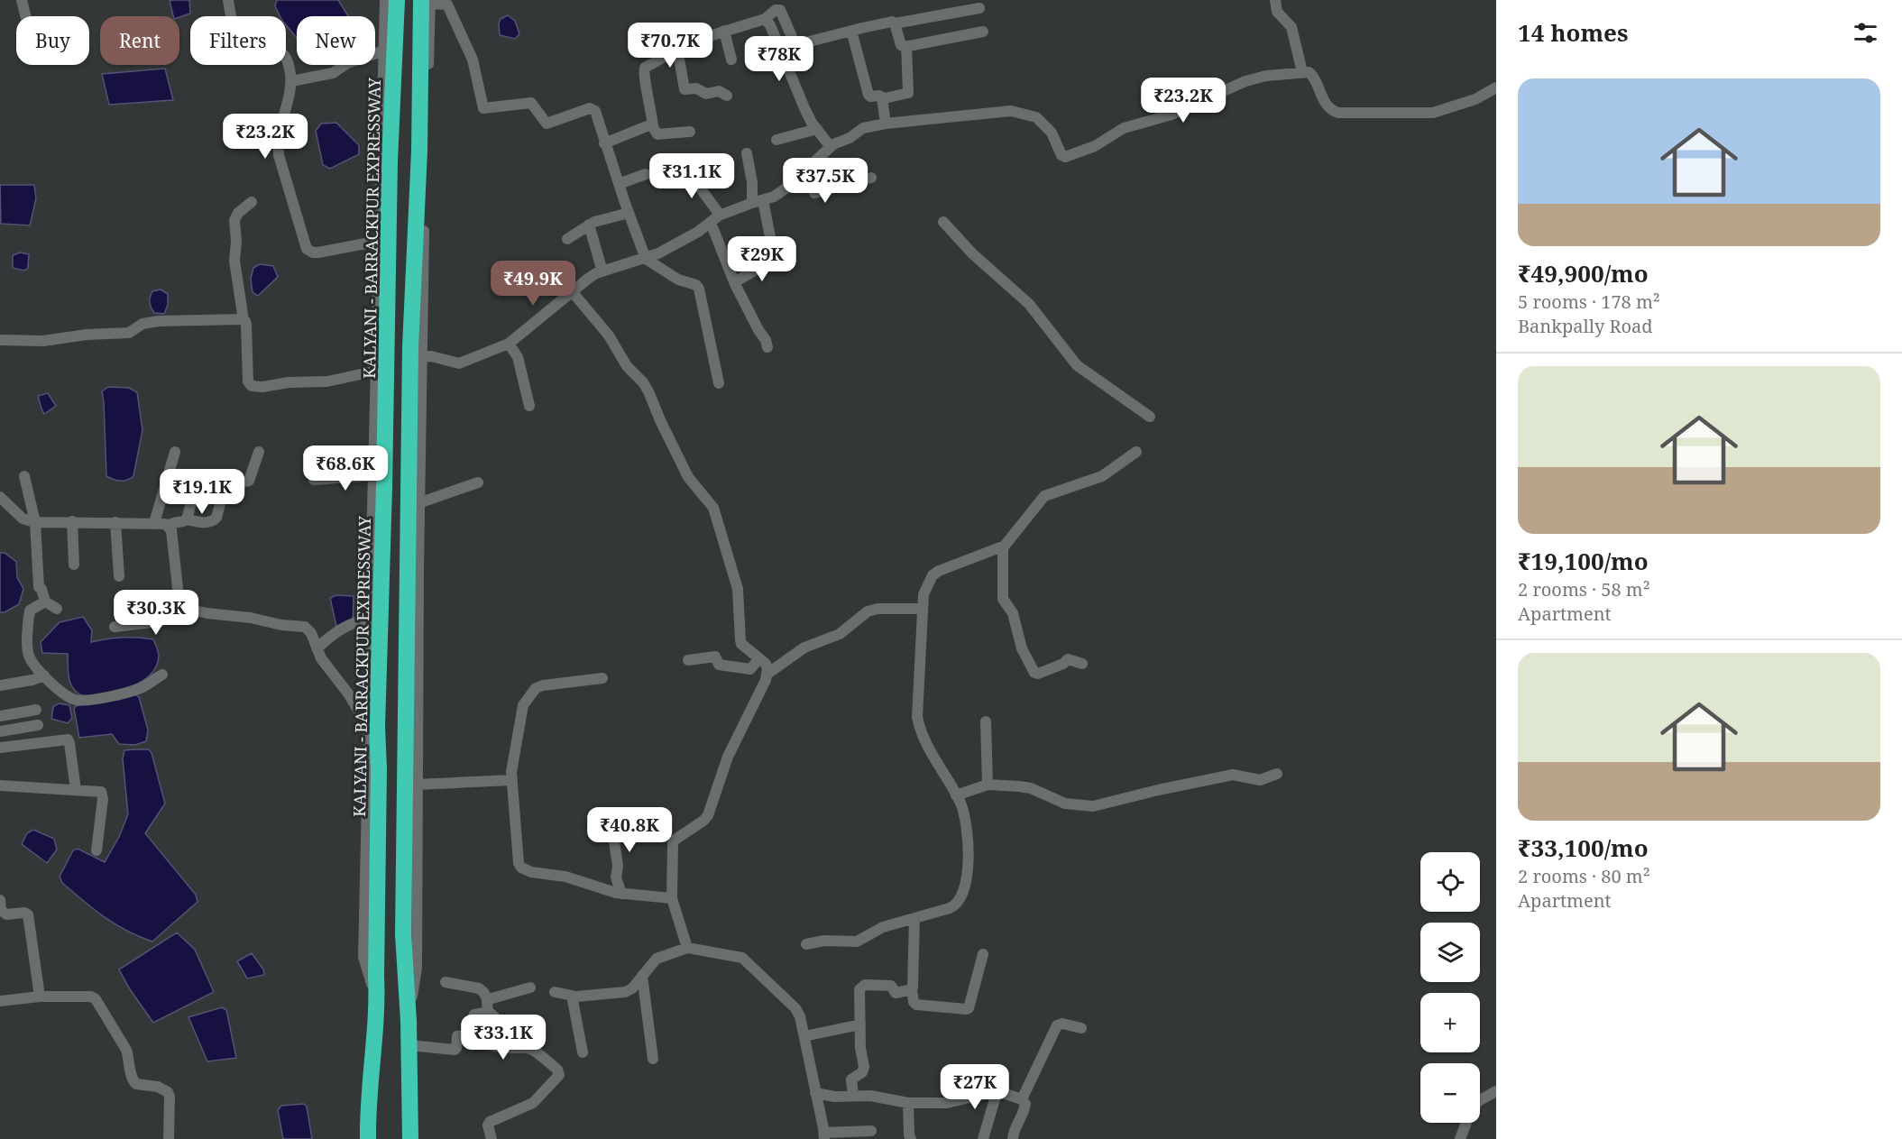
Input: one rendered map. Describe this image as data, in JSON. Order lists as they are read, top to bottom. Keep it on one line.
{"streets":{"highway":["KALYANI - BARRACKPUR EXPRESSWAY"]},"page":{"heading":"14 homes","chip":["Buy","Rent","Filters","New"],"price":["₹70.7K","₹78K","₹23.2K","₹23.2K","₹31.1K","₹37.5K","₹29K","₹49.9K","₹68.6K","₹19.1K","₹30.3K","₹40.8K","₹33.1K","₹27K"],"list":[{"name":"₹49,900/mo","note":"5 rooms · 178 m² · Bankpally Road"},{"name":"₹19,100/mo","note":"2 rooms · 58 m² · Apartment"},{"name":"₹33,100/mo","note":"2 rooms · 80 m² · Apartment"}],"map_buttons":["+","−"]}}
